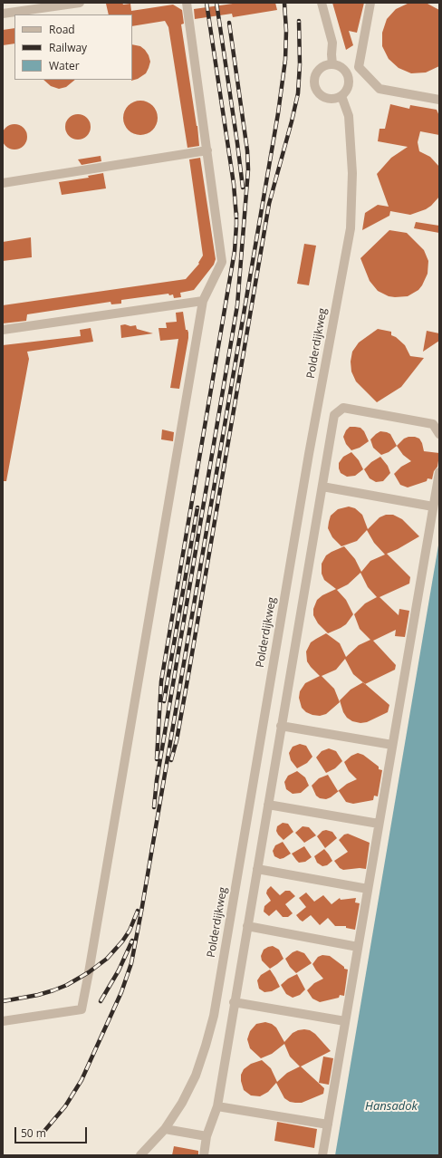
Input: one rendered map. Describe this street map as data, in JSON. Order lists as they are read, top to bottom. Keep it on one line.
{"streets":{"street":["Polderdijkweg"]},"water":["Hansadok"],"legend":["Road","Railway","Water"],"scale_bar":"50 m"}
